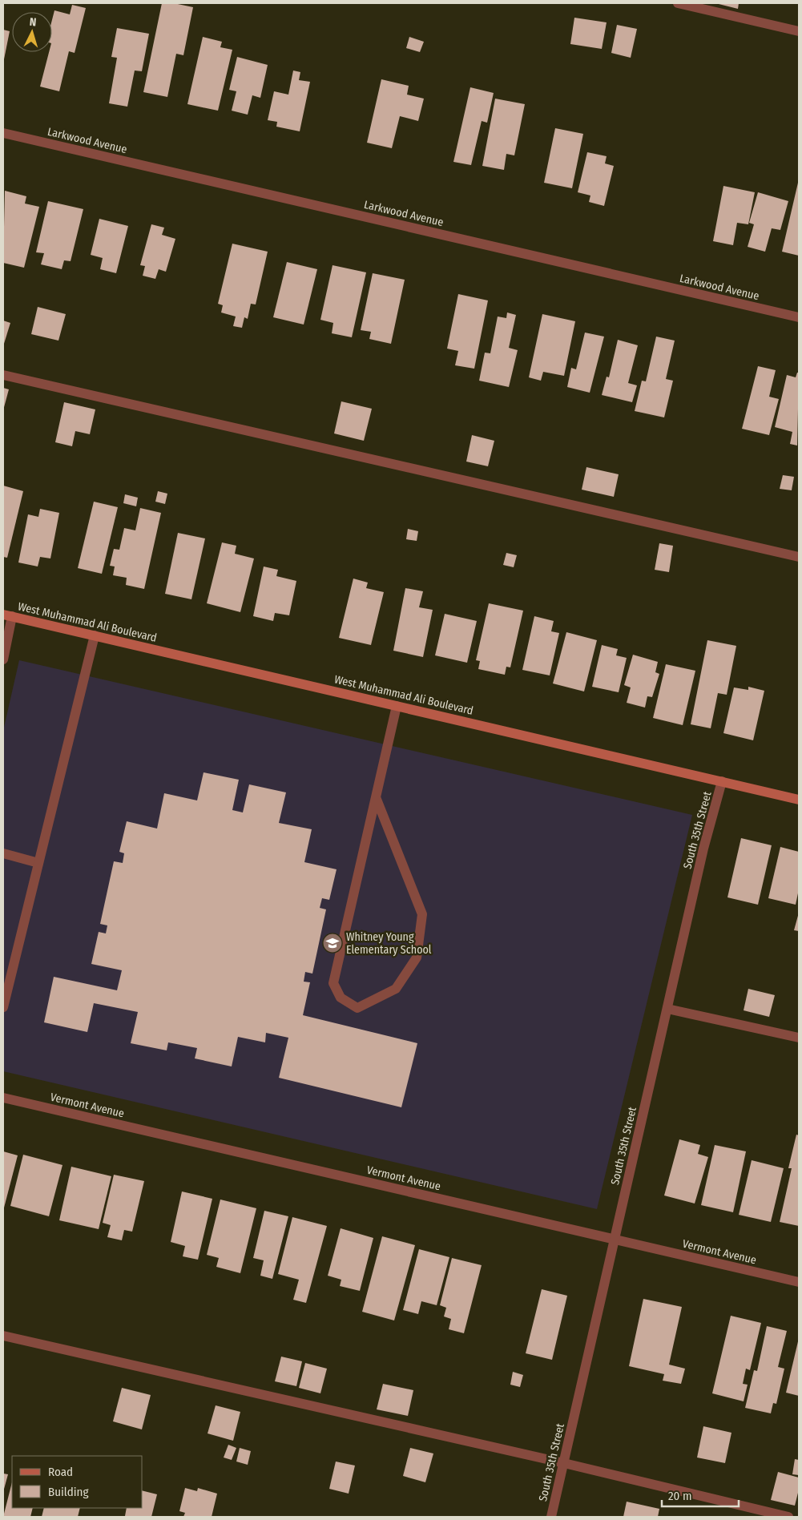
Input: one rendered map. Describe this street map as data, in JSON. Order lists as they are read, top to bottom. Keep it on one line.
{"streets":{"street":["Larkwood Avenue","West Muhammad Ali Boulevard","South 35th Street","Vermont Avenue"]},"crossings":[["West Muhammad Ali Boulevard","South 35th Street"],["South 35th Street","Vermont Avenue"]],"places":{"school or university":["Whitney Young Elementary School"]},"legend":["Road","Building"],"scale_bar":"20 m","north":"top"}
